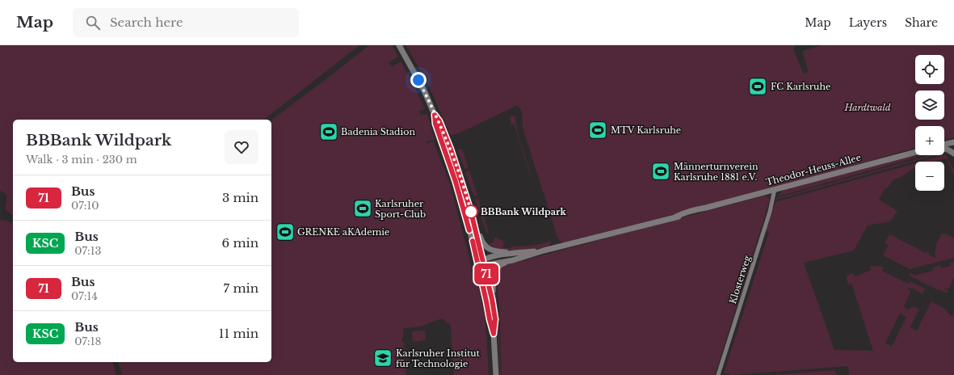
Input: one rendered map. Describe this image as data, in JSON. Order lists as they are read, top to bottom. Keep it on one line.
{"streets":{"main road":["Theodor-Heuss-Allee"],"street":["Klosterweg"]},"crossings":[["Theodor-Heuss-Allee","Klosterweg"]],"parks":["Hardtwald"],"places":{"sports":["FC Karlsruhe","MTV Karlsruhe","Badenia Stadion","Männerturnverein Karlsruhe 1881 e.V.","Karlsruher Sport-Club","GRENKE aKAdemie"],"other":["BBBank Wildpark"],"school or university":["Karlsruher Institut für Technologie"]},"lines":["bus line 71"],"page":{"header":"Map","search":"Search here","nav":["Map","Layers","Share"],"on_map":"71","map_buttons":["+","−"],"heading":["BBBank Wildpark","Walk · 3 min · 230 m"],"list":[{"mark":"71","name":"Bus","note":"07:10","value":"3 min"},{"mark":"KSC","name":"Bus","note":"07:13","value":"6 min"},{"mark":"71","name":"Bus","note":"07:14","value":"7 min"},{"mark":"KSC","name":"Bus","note":"07:18","value":"11 min"}]}}
